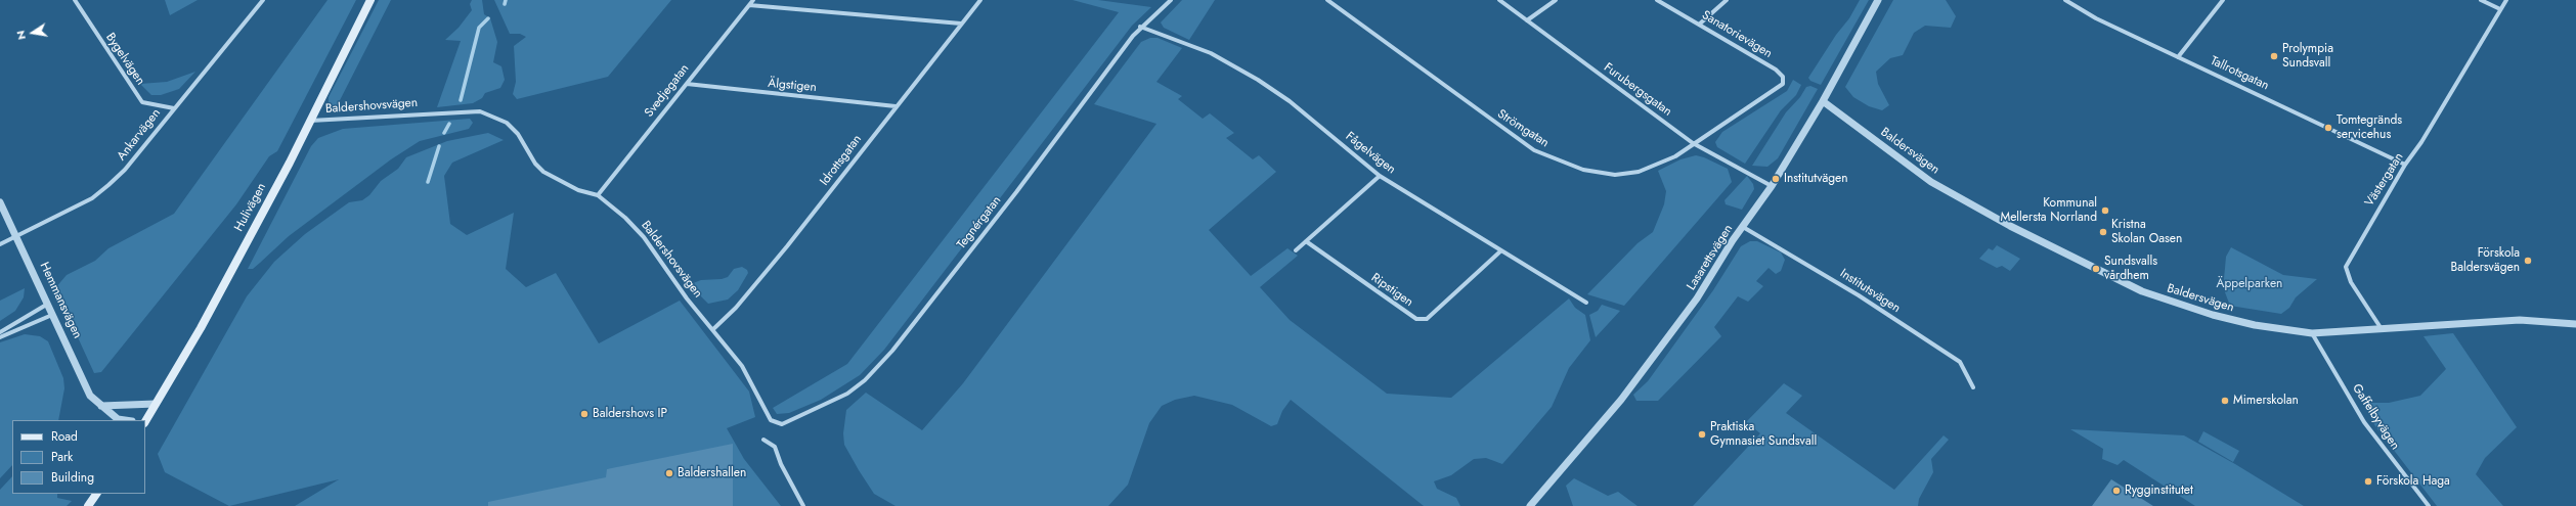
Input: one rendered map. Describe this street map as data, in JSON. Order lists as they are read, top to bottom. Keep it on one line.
{"streets":{"main road":["Hulivägen"],"street":["Sanatorievägen","Bygelvägen","Tallrotsgatan","Älgstigen","Furubergsgatan","Svedjegatan","Baldershovsvägen","Strömgatan","Ankarvägen","Baldersvägen","Fågelvägen","Idrottsgatan","Västergatan","Tegnérgatan","Lasarettsvägen","Ripstigen","Institutsvägen","Hemmansvägen","Gaffelbyvägen"]},"crossings":[["Sanatorievägen","Strömgatan"],["Bygelvägen","Ankarvägen"],["Tallrotsgatan","Västergatan"],["Älgstigen","Svedjegatan"],["Älgstigen","Idrottsgatan"],["Furubergsgatan","Strömgatan"],["Furubergsgatan","Lasarettsvägen"],["Svedjegatan","Baldershovsvägen"],["Baldershovsvägen","Idrottsgatan"],["Baldershovsvägen","Hulivägen"],["Baldershovsvägen","Tegnérgatan"],["Ankarvägen","Hemmansvägen"],["Baldersvägen","Västergatan"],["Baldersvägen","Lasarettsvägen"],["Baldersvägen","Gaffelbyvägen"],["Fågelvägen","Tegnérgatan"],["Fågelvägen","Ripstigen"],["Lasarettsvägen","Institutsvägen"]],"parks":["Äppelparken"],"places":["Prolympia Sundsvall","Tomtegränds servicehus","Institutvägen","Kommunal Mellersta Norrland","Kristna Skolan Oasen","Förskola Baldersvägen","Sundsvalls vårdhem","Mimerskolan","Baldershovs IP","Praktiska Gymnasiet Sundsvall","Baldershallen","Förskola Haga","Rygginstitutet"],"legend":["Road","Park","Building"],"north":"left"}
